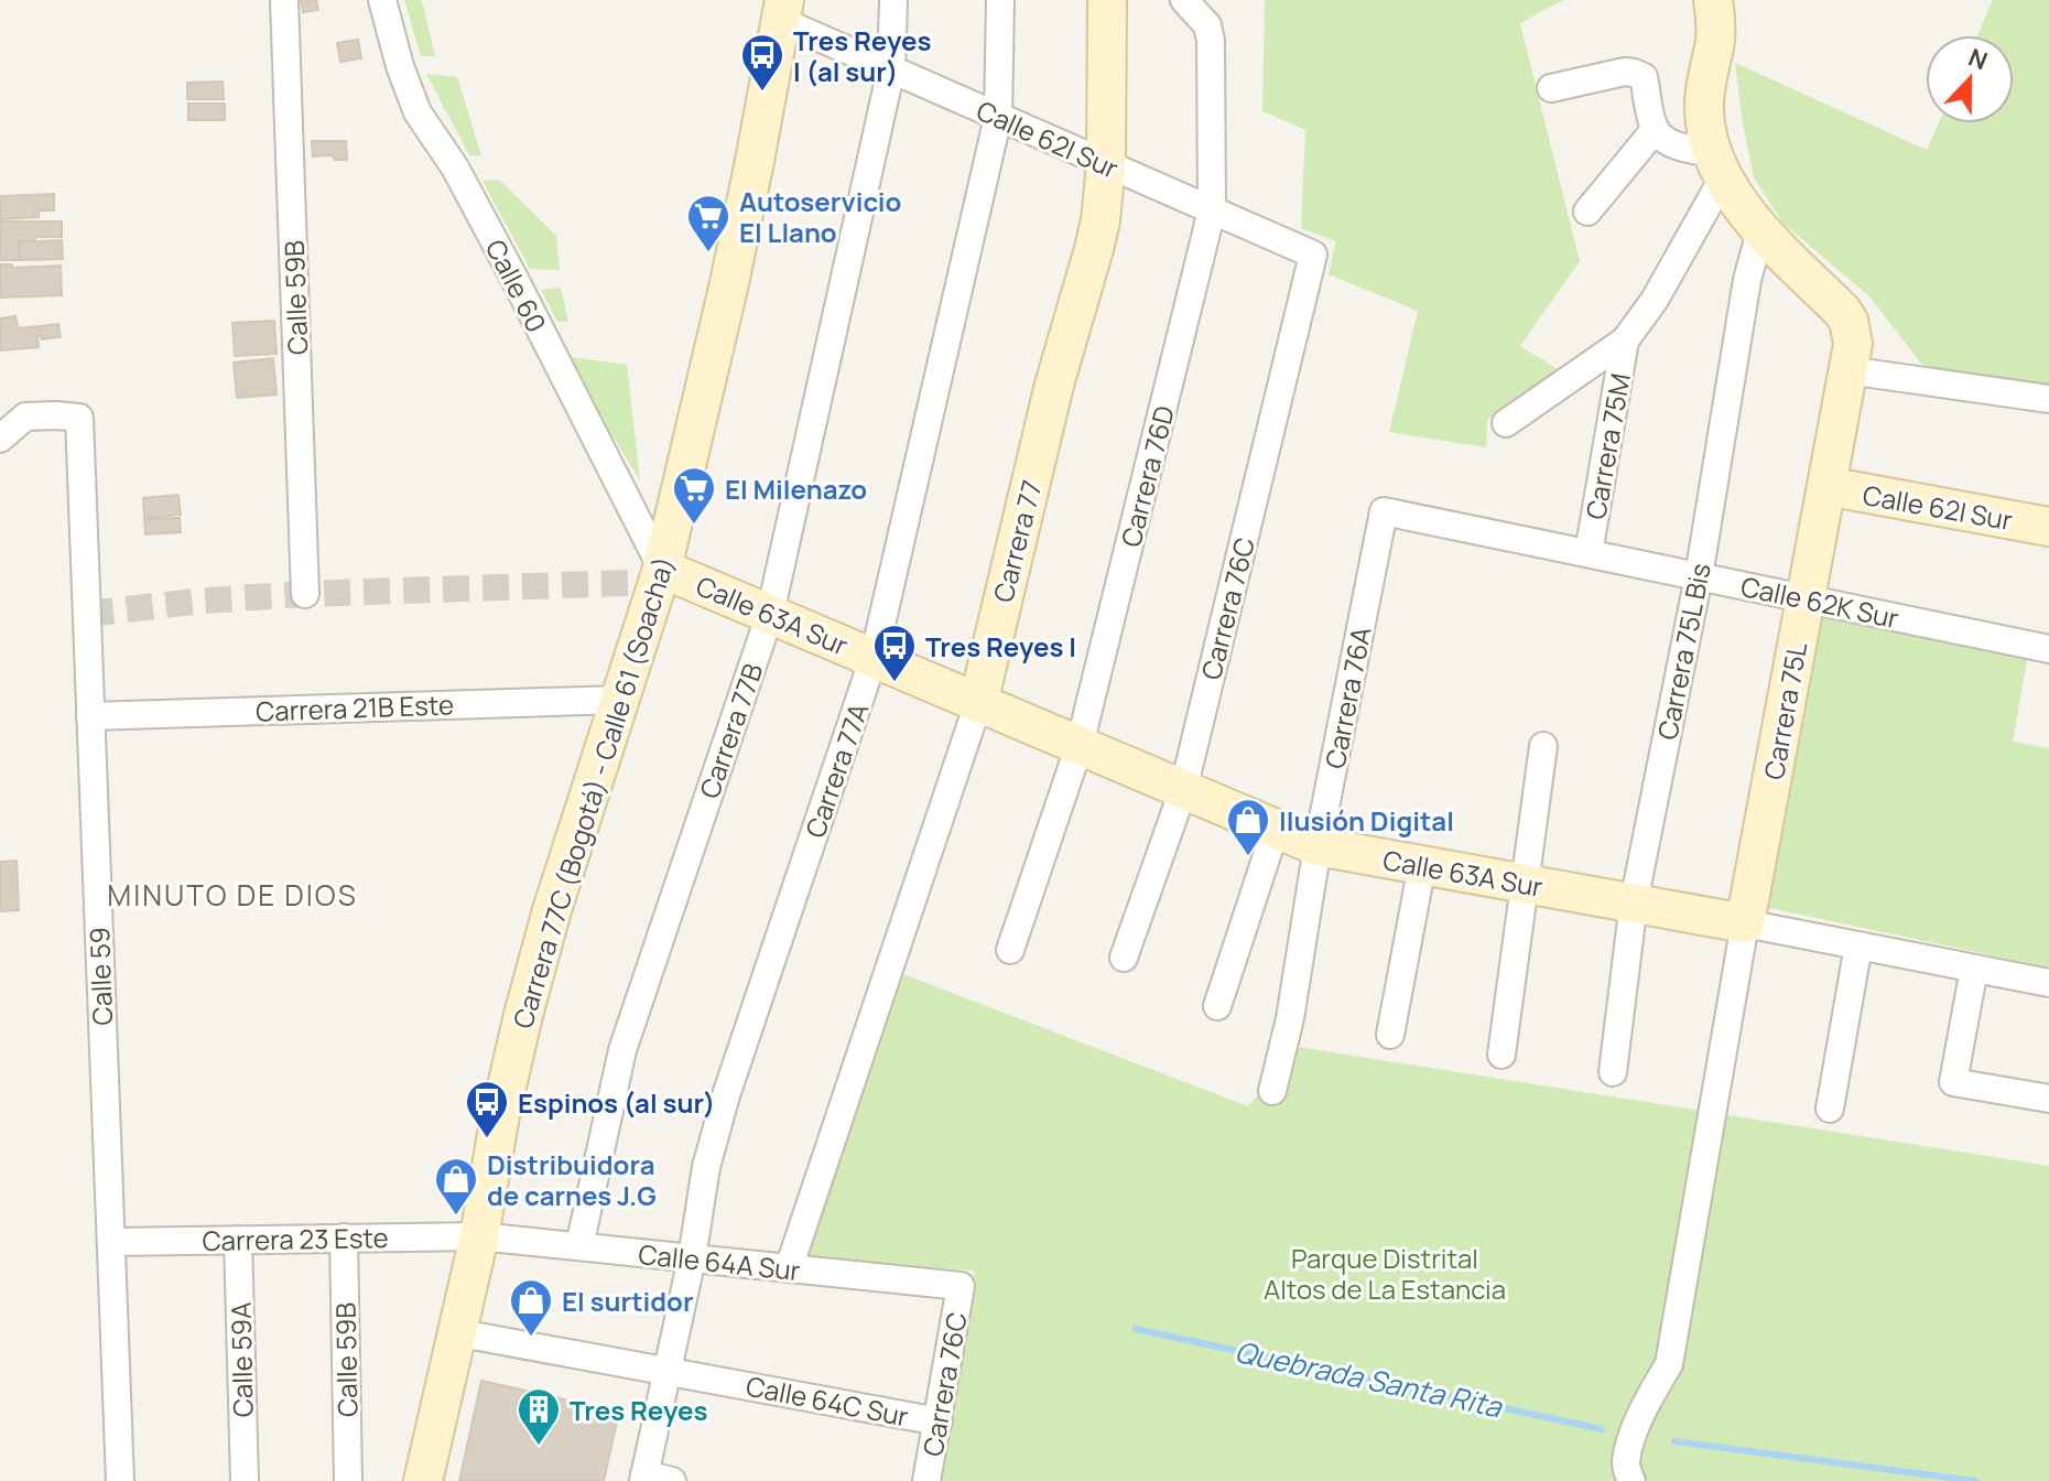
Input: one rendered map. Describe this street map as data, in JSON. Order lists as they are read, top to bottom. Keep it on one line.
{"streets":{"street":["Calle 62I Sur","Calle 60","Calle 59B","Carrera 75M","Carrera 76D","Carrera 77","Calle 62K Sur","Carrera 76C","Calle 63A Sur","Carrera 75L Bis","Carrera 76A","Carrera 21B Este","Carrera 75L","Carrera 77B","Carrera 77A","Carrera 77C (Bogotá) - Calle 61 (Soacha)","Calle 59","Carrera 23 Este","Calle 64A Sur","Calle 59A","Calle 64C Sur"]},"crossings":[["Calle 62I Sur","Carrera 76D"],["Calle 62I Sur","Carrera 77"],["Calle 62I Sur","Carrera 76C"],["Calle 62I Sur","Carrera 75L"],["Calle 62I Sur","Carrera 77B"],["Calle 62I Sur","Carrera 77A"],["Calle 62I Sur","Carrera 77C (Bogotá) - Calle 61 (Soacha)"],["Calle 60","Calle 63A Sur"],["Calle 60","Carrera 77C (Bogotá) - Calle 61 (Soacha)"],["Calle 59B","Carrera 23 Este"],["Carrera 75M","Calle 62K Sur"],["Carrera 76D","Calle 63A Sur"],["Carrera 77","Calle 63A Sur"],["Carrera 77","Calle 64A Sur"],["Calle 62K Sur","Carrera 75L Bis"],["Calle 62K Sur","Carrera 76A"],["Calle 62K Sur","Carrera 75L"],["Carrera 76C","Calle 63A Sur"],["Carrera 76C","Calle 64A Sur"],["Carrera 76C","Calle 64C Sur"],["Calle 63A Sur","Carrera 75L Bis"],["Calle 63A Sur","Carrera 76A"],["Calle 63A Sur","Carrera 75L"],["Calle 63A Sur","Carrera 77B"],["Calle 63A Sur","Carrera 77A"],["Calle 63A Sur","Carrera 77C (Bogotá) - Calle 61 (Soacha)"],["Carrera 75L Bis","Carrera 75L"],["Carrera 21B Este","Carrera 77C (Bogotá) - Calle 61 (Soacha)"],["Carrera 21B Este","Calle 59"],["Carrera 77B","Calle 64A Sur"],["Carrera 77A","Calle 64A Sur"],["Carrera 77A","Calle 64C Sur"],["Carrera 77C (Bogotá) - Calle 61 (Soacha)","Carrera 23 Este"],["Carrera 77C (Bogotá) - Calle 61 (Soacha)","Calle 64A Sur"],["Carrera 77C (Bogotá) - Calle 61 (Soacha)","Calle 64C Sur"],["Calle 59","Carrera 23 Este"],["Carrera 23 Este","Calle 64A Sur"],["Carrera 23 Este","Calle 59A"]],"districts":["MINUTO DE DIOS"],"water":["Quebrada Santa Rita"],"parks":["Parque Distrital Altos de La Estancia"],"places":{"bus stop":["Tres Reyes I (al sur)","Tres Reyes I","Espinos (al sur)"],"supermarket":["Autoservicio El Llano","El Milenazo"],"shop":["Ilusión Digital","Distribuidora de carnes J.G","El surtidor"],"building":["Tres Reyes"]},"north":"top"}
